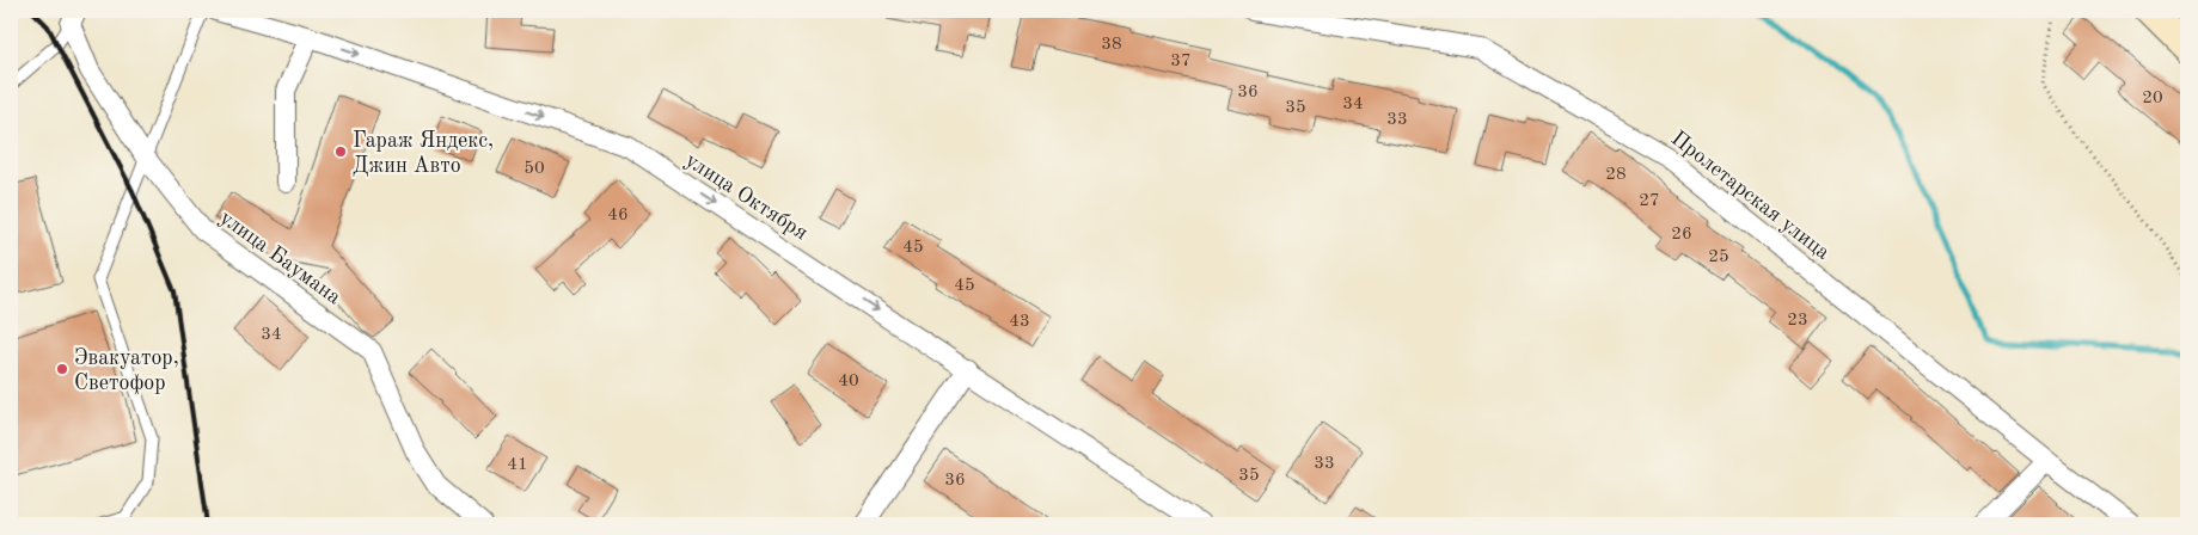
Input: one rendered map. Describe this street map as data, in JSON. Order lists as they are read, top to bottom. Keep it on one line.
{"streets":{"street":["Пролетарская улица","улица Октября","улица Баумана"]},"one_way":["улица Октября"],"places":["Гараж Яндекс, Джин Авто","Эвакуатор, Светофор"],"house_numbers":["38","37","36","20","34","35","33","50","28","27","46","26","45","25","45","23","43","34","40","33","41","35","36"]}
